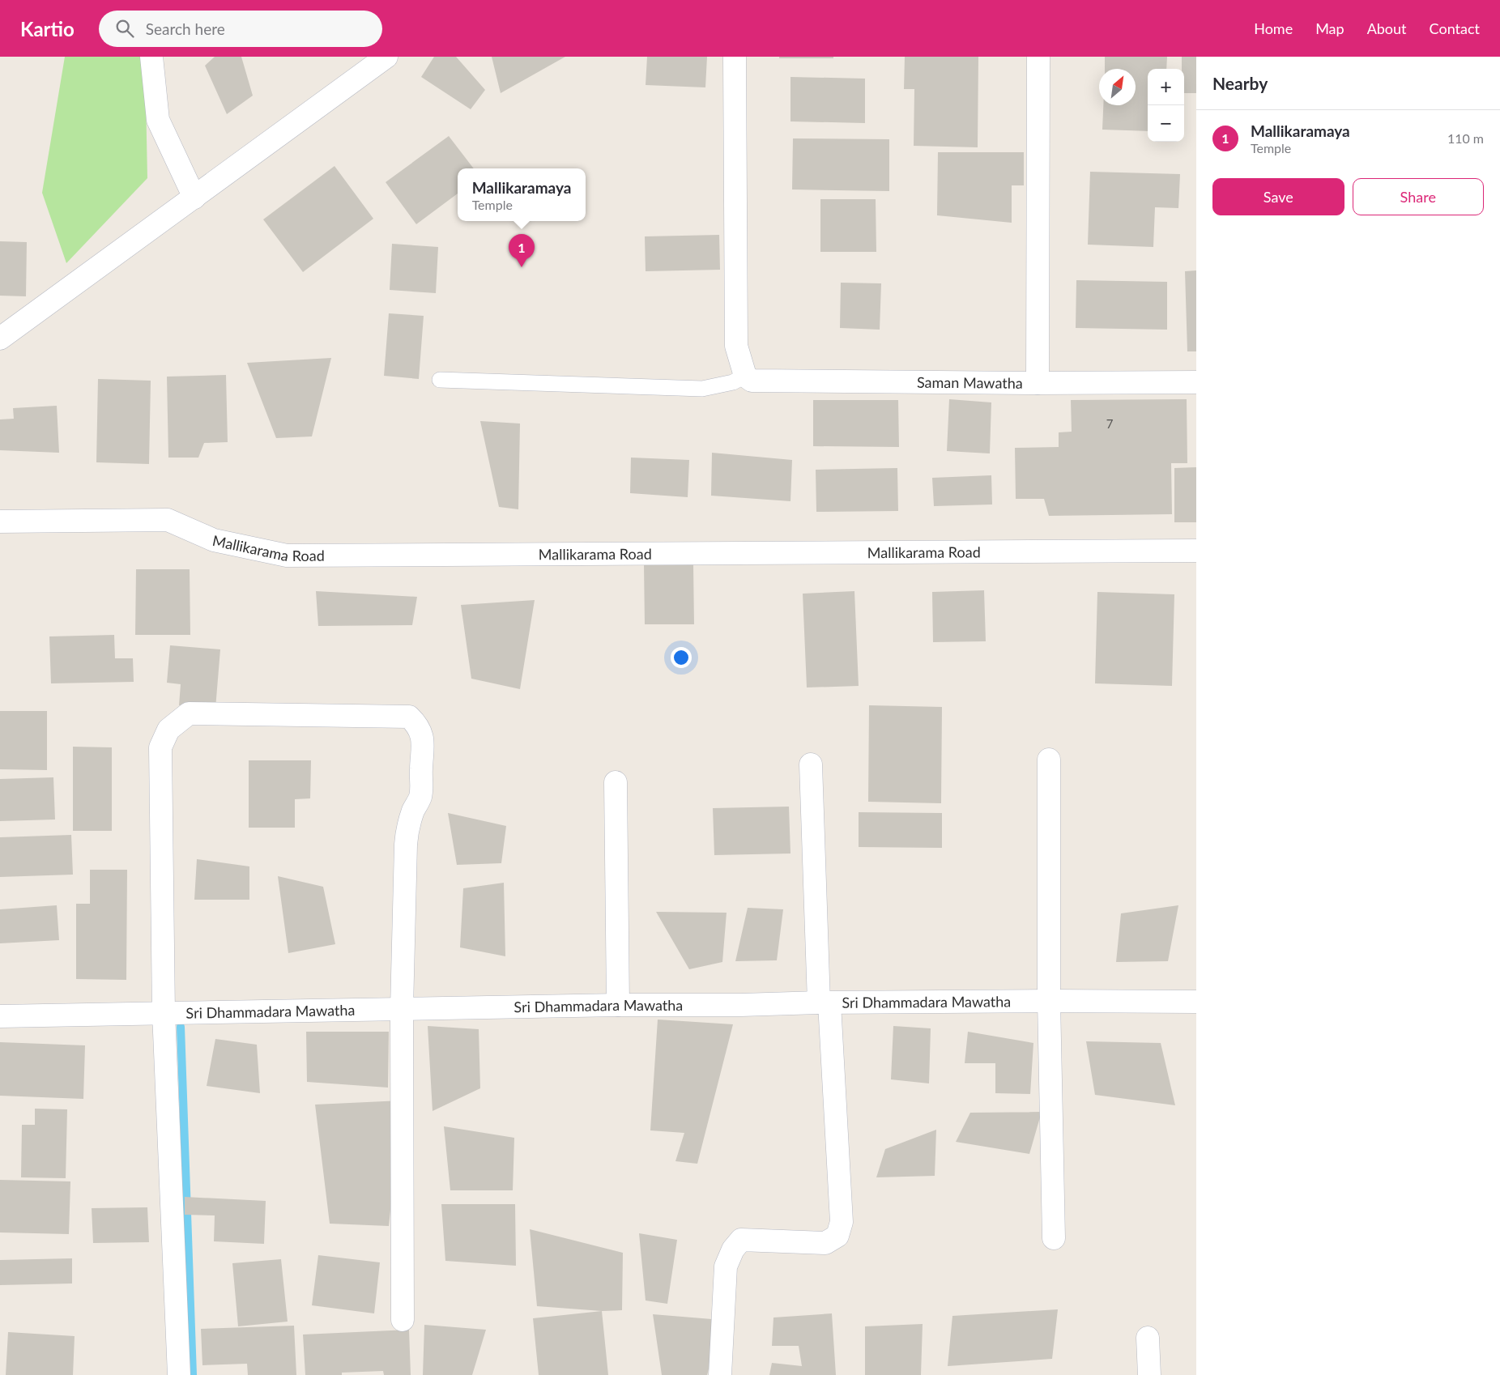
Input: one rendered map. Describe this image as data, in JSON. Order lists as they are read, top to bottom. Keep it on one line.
{"streets":{"street":["Saman Mawatha","Mallikarama Road","Sri Dhammadara Mawatha"]},"house_numbers":["7"],"north":"top right","page":{"header":"Kartio","search":"Search here","nav":["Home","Map","About","Contact"],"heading":"Nearby","map_buttons":["+","−"],"list":[{"mark":"1","name":"Mallikaramaya","note":"Temple","value":"110 m"}],"buttons":["Save","Share"],"popup":["Mallikaramaya","Temple"],"pins":"1"}}
